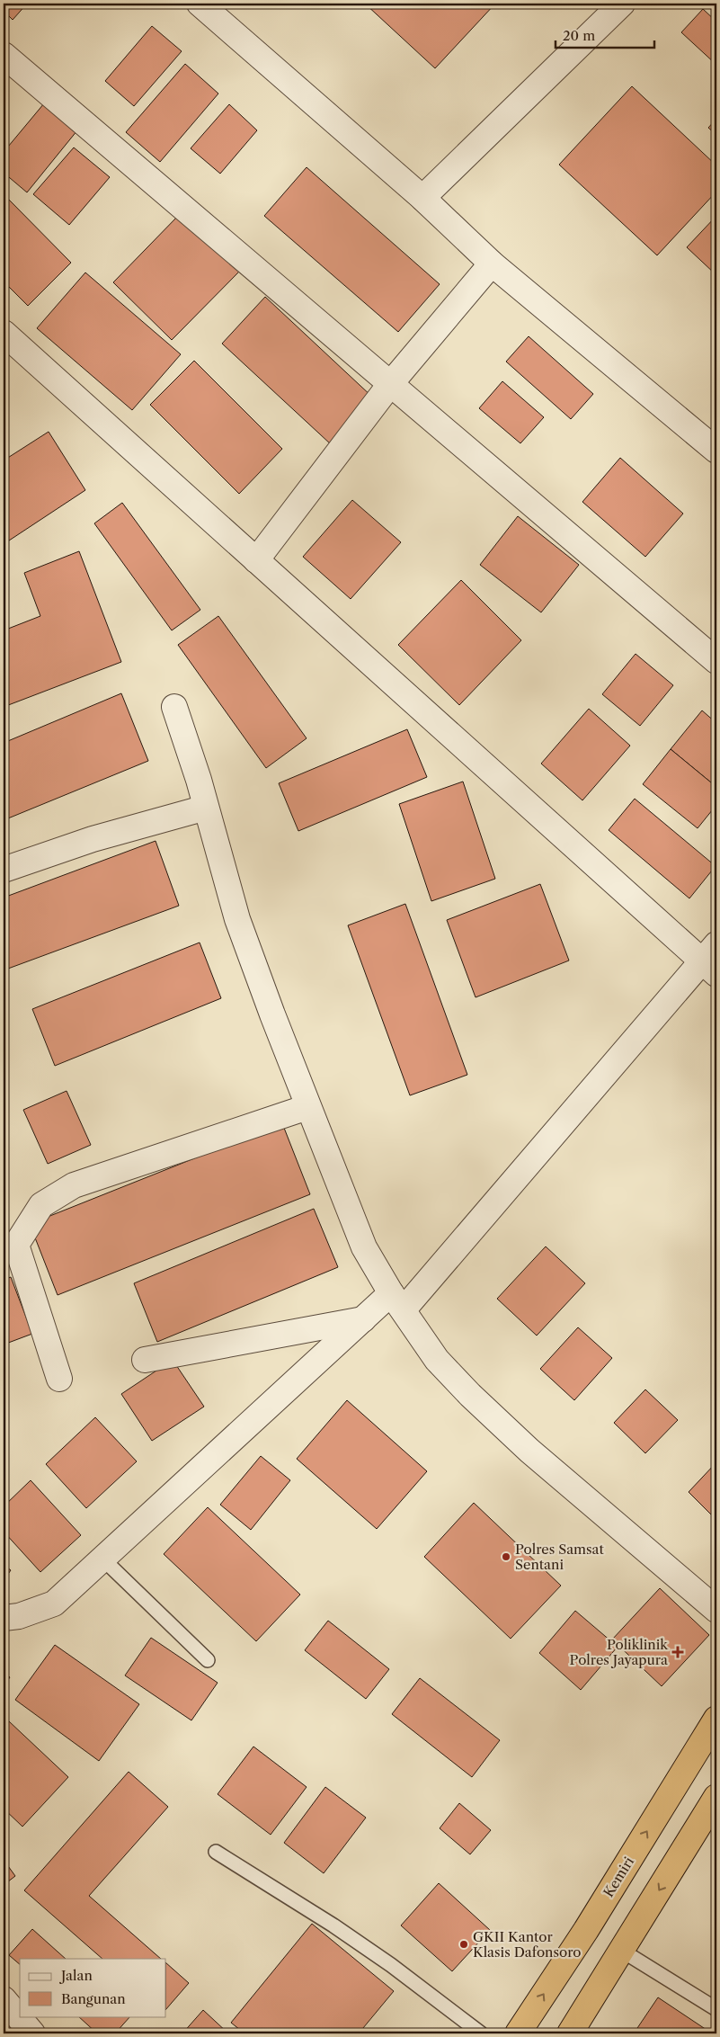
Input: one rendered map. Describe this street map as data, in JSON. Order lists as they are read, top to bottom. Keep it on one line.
{"streets":{"highway":["Kemiri"]},"places":{"other":["Polres Samsat Sentani","GKII Kantor Klasis Dafonsoro"],"health":["Poliklinik Polres Jayapura"]},"legend":["Jalan","Bangunan"],"scale_bar":"20 m"}
